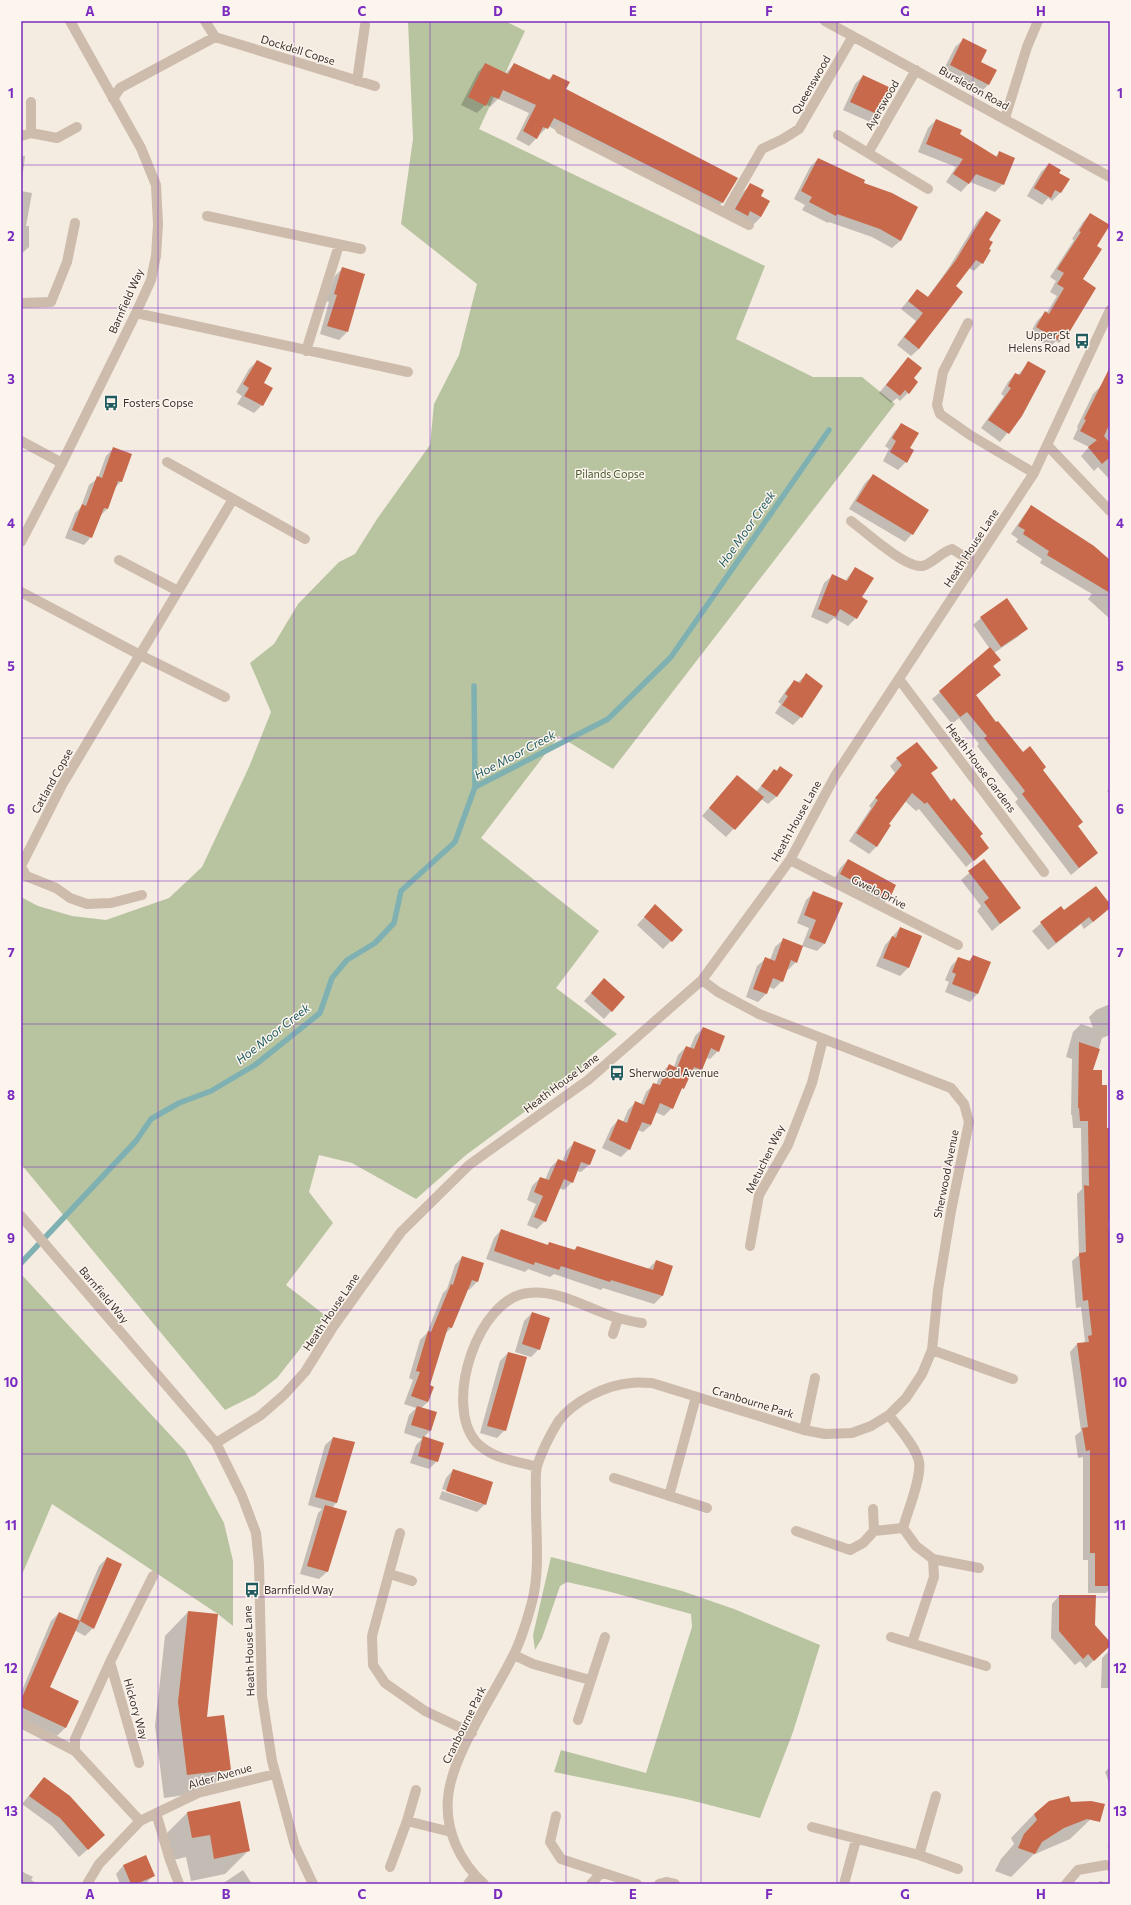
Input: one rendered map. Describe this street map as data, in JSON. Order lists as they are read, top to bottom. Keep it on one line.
{"streets":{"street":["Dockdell Copse","Queenswood","Bursledon Road","Ayerswood","Barnfield Way","Heath House Lane","Heath House Gardens","Catland Copse","Gwelo Drive","Metuchen Way","Sherwood Avenue","Cranbourne Park","Hickory Way","Alder Avenue"]},"crossings":[["Queenswood","Bursledon Road"],["Bursledon Road","Ayerswood"],["Barnfield Way","Heath House Lane"],["Heath House Lane","Heath House Gardens"],["Heath House Lane","Gwelo Drive"],["Heath House Lane","Sherwood Avenue"],["Heath House Lane","Alder Avenue"],["Metuchen Way","Sherwood Avenue"],["Sherwood Avenue","Cranbourne Park"]],"water":["Hoe Moor Creek"],"parks":["Pilands Copse"],"places":{"bus stop":["Upper St Helens Road","Fosters Copse","Sherwood Avenue","Barnfield Way"]},"grid":{"columns":["A","B","C","D","E","F","G","H"],"rows":["1","2","3","4","5","6","7","8","9","10","11","12","13"]}}
